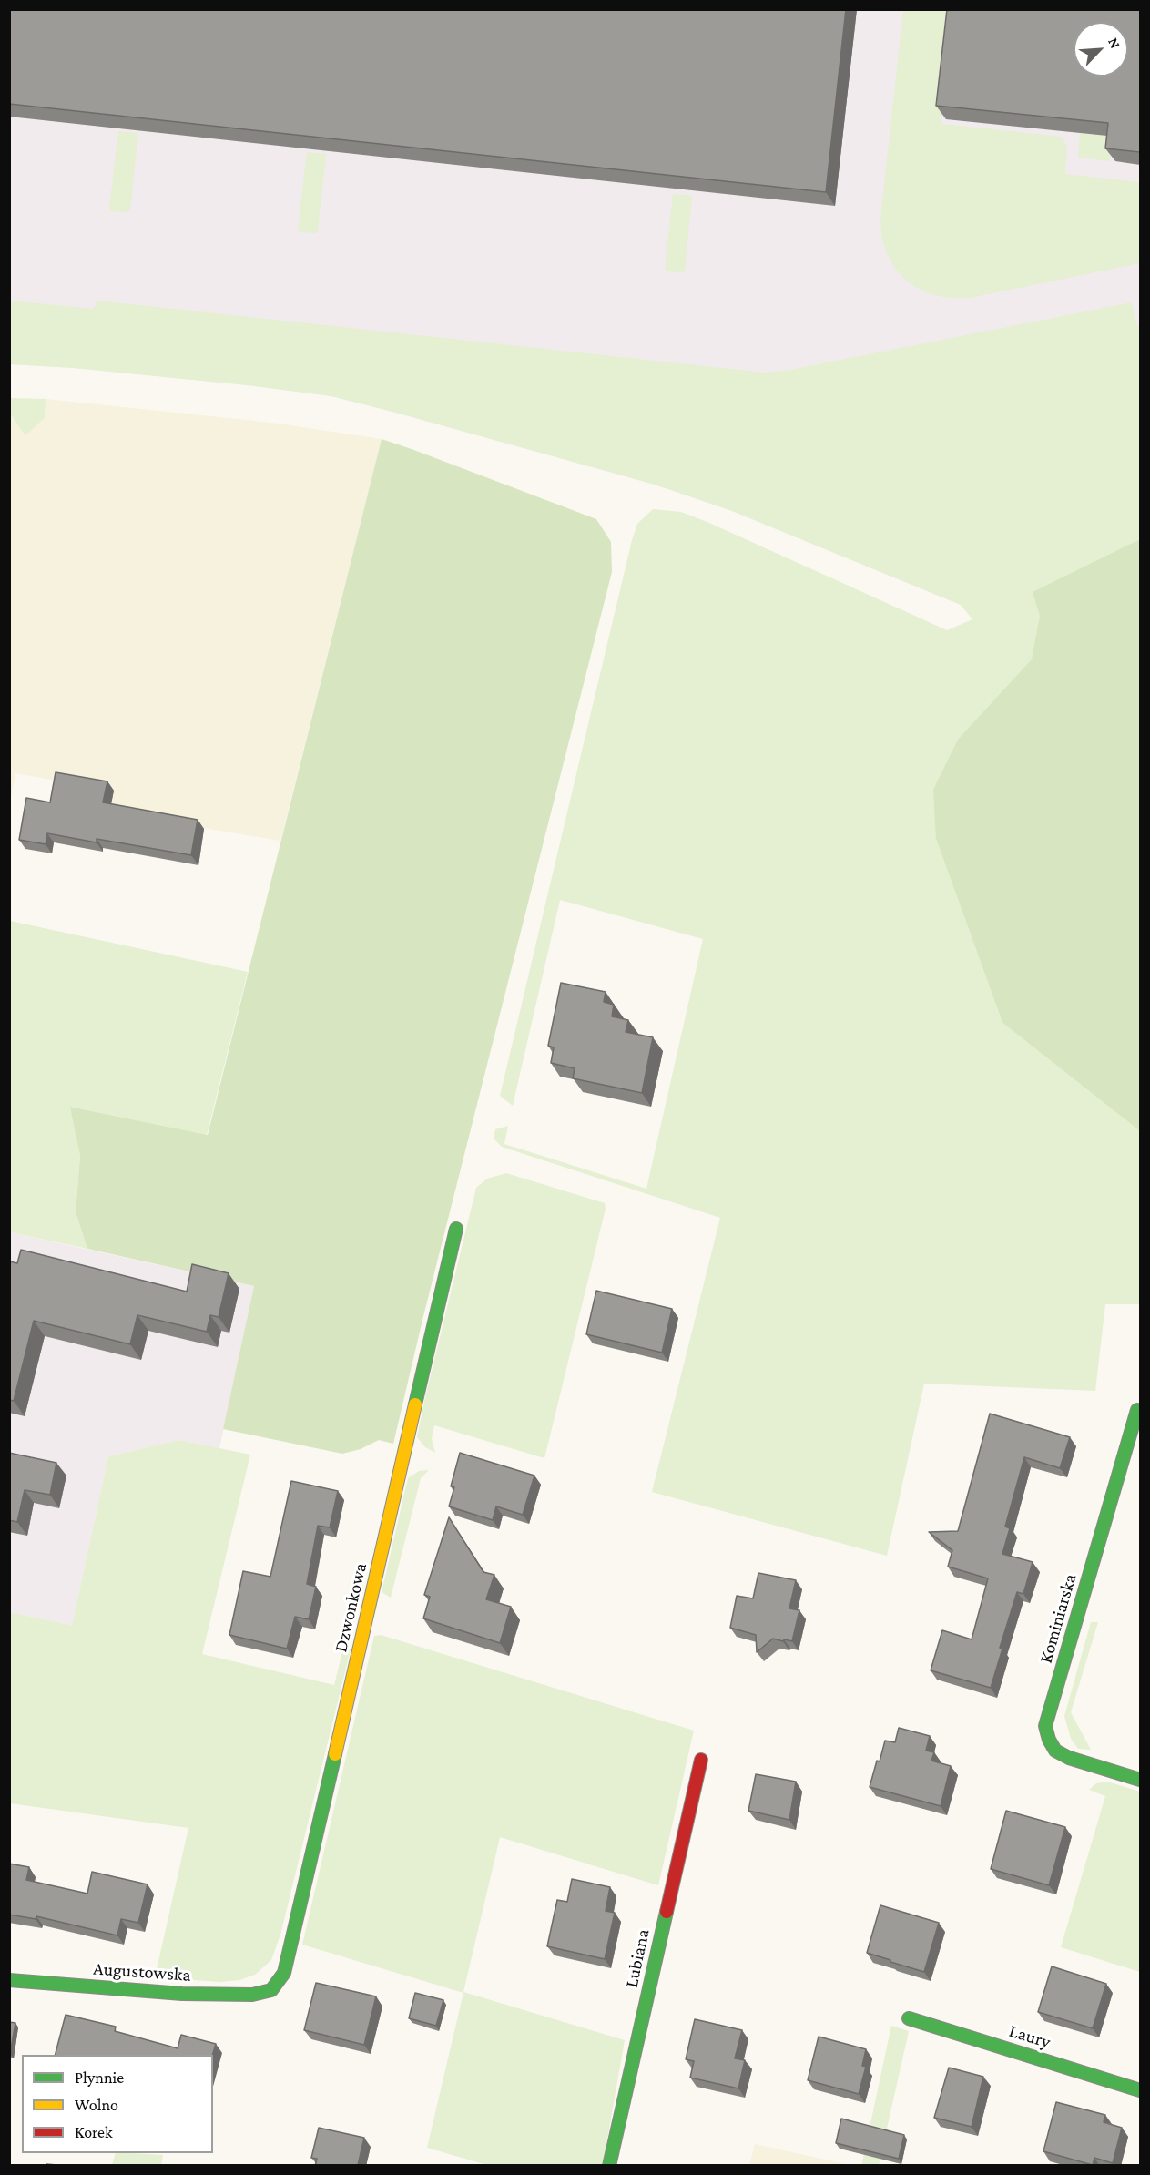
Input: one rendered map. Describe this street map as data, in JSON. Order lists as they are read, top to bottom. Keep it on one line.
{"streets":{"street":["Dzwonkowa","Kominiarska","Lubiana","Augustowska","Laury"]},"crossings":[["Dzwonkowa","Augustowska"]],"legend":["Płynnie","Wolno","Korek"],"north":"top right"}
